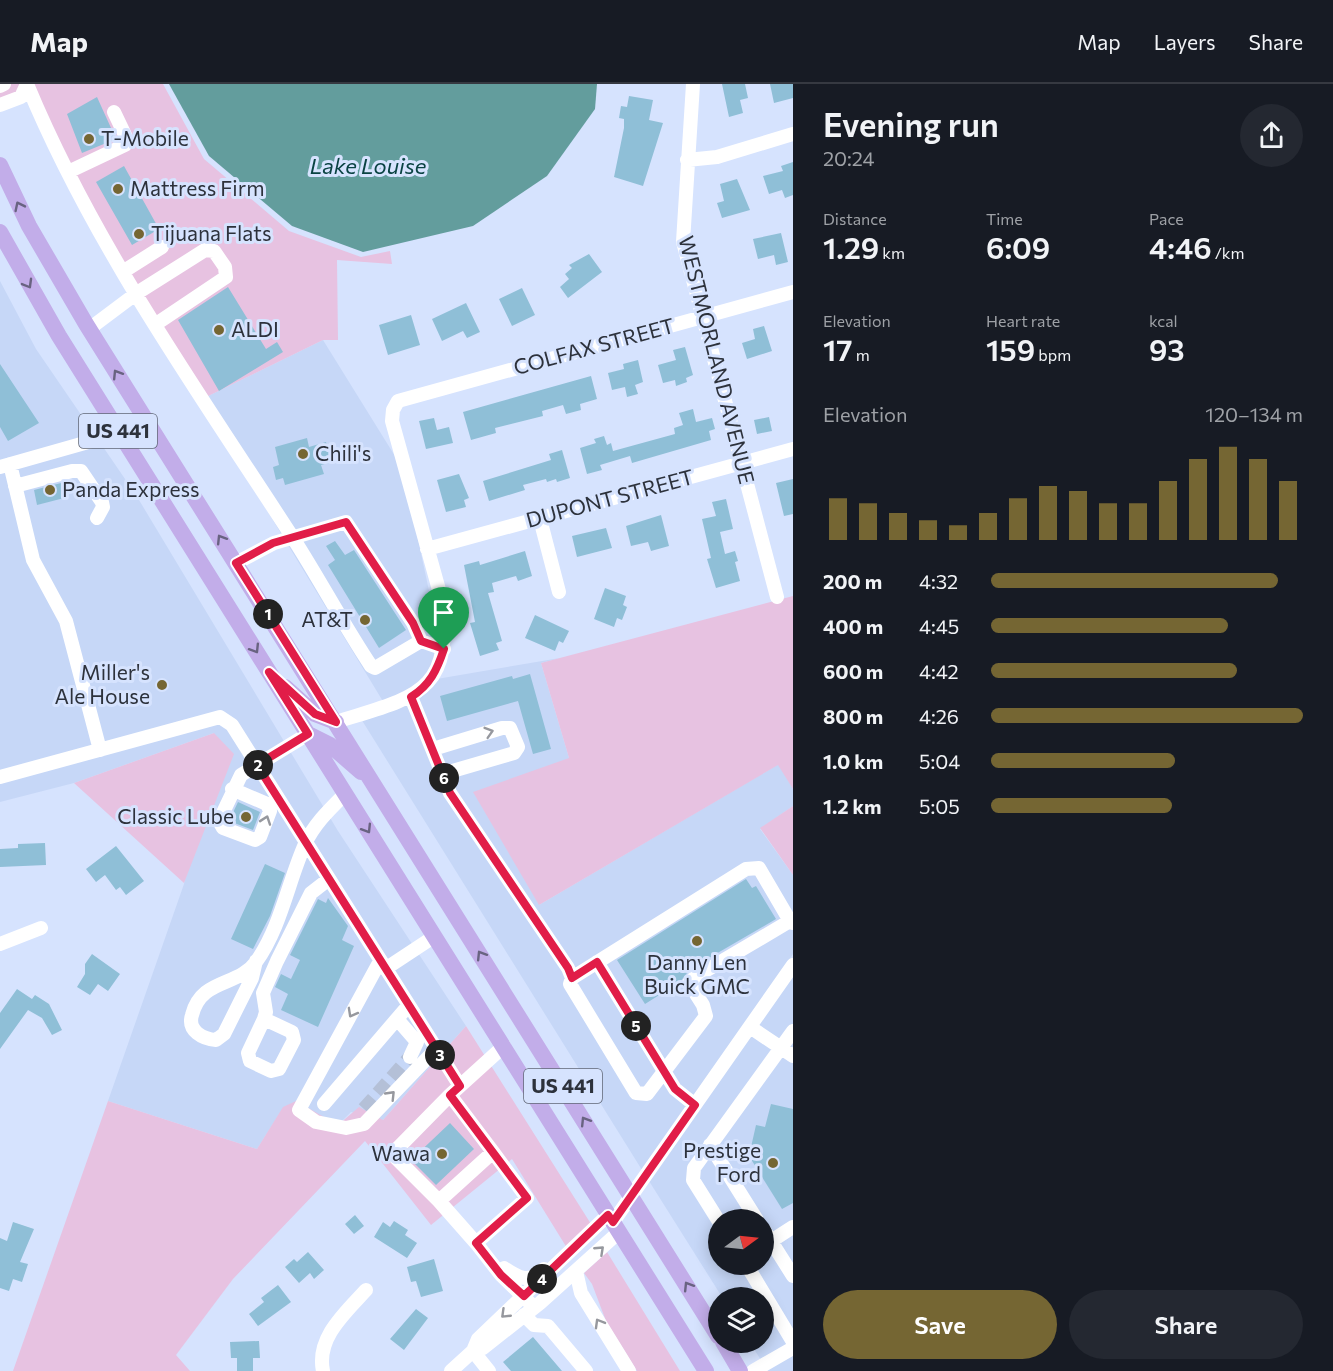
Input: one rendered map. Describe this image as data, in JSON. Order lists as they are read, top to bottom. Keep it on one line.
{"streets":{"main road":["US 441"],"street":["COLFAX STREET","WESTMORLAND AVENUE","DUPONT STREET"]},"crossings":[["COLFAX STREET","WESTMORLAND AVENUE"],["COLFAX STREET","DUPONT STREET"],["WESTMORLAND AVENUE","DUPONT STREET"]],"water":["Lake Louise"],"places":["T-Mobile","Mattress Firm","Tijuana Flats","ALDI","Chili's","Panda Express","AT&T","Miller's Ale House","Classic Lube","Danny Len Buick GMC","Wawa","Prestige Ford"],"north":"right","page":{"header":"Map","nav":["Map","Layers","Share"],"heading":["Evening run","20:24"],"stats":[["Distance","1.29 km"],["Time","6:09"],["Pace","4:46 /km"],["Elevation","17 m"],["Heart rate","159 bpm"],["kcal","93"]],"chart":["Elevation","120–134 m"],"list":[{"name":"200 m","note":"4:32"},{"name":"400 m","note":"4:45"},{"name":"600 m","note":"4:42"},{"name":"800 m","note":"4:26"},{"name":"1.0 km","note":"5:04"},{"name":"1.2 km","note":"5:05"}],"pins":["1","2","6","5","3","4"],"buttons":["Save","Share"]}}
